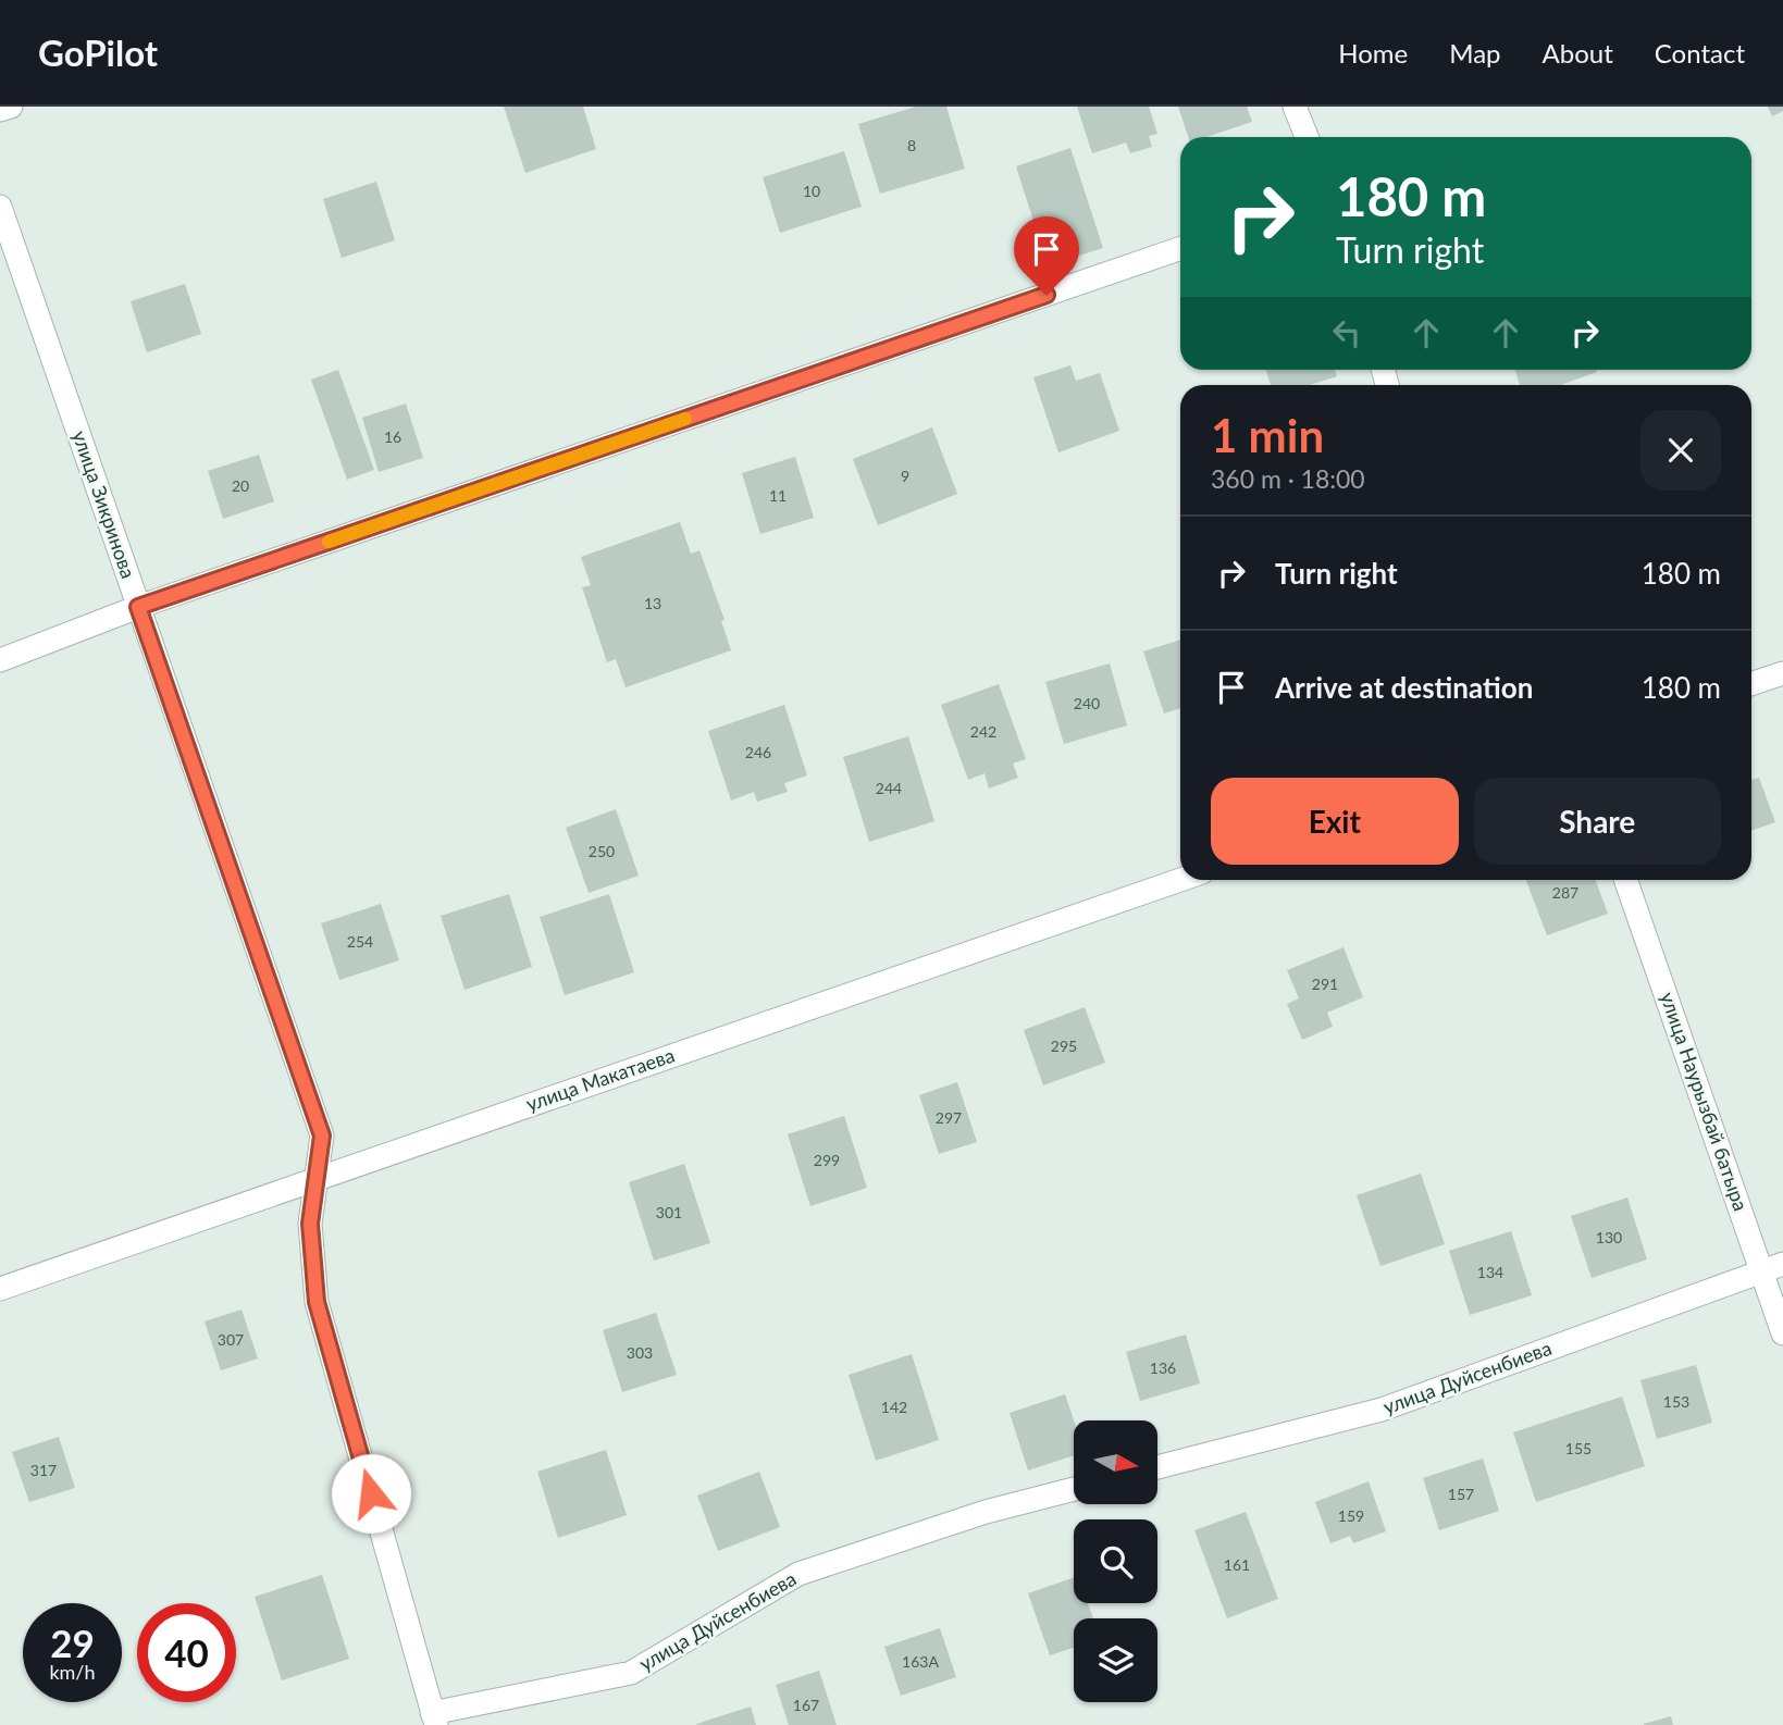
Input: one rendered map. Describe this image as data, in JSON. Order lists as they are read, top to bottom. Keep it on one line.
{"streets":{"street":["улица Зикринова","улица Макатаева","улица Наурызбай батыра","улица Дуйсенбиева"]},"crossings":[["улица Зикринова","улица Макатаева"],["улица Зикринова","улица Дуйсенбиева"],["улица Наурызбай батыра","улица Дуйсенбиева"]],"house_numbers":["8","10","16","9","20","11","13","240","242","246","244","250","287","254","291","295","297","299","301","130","134","307","303","136","153","142","155","317","157","159","161","163А","167"],"north":"right","page":{"header":"GoPilot","nav":["Home","Map","About","Contact"],"turn":["180 m","Turn right"],"heading":["1 min","360 m · 18:00"],"list":[{"name":"Turn right","value":"180 m"},{"name":"Arrive at destination","value":"180 m"}],"buttons":["Exit","Share"],"speed":"29 km/h","limit":"40"}}
